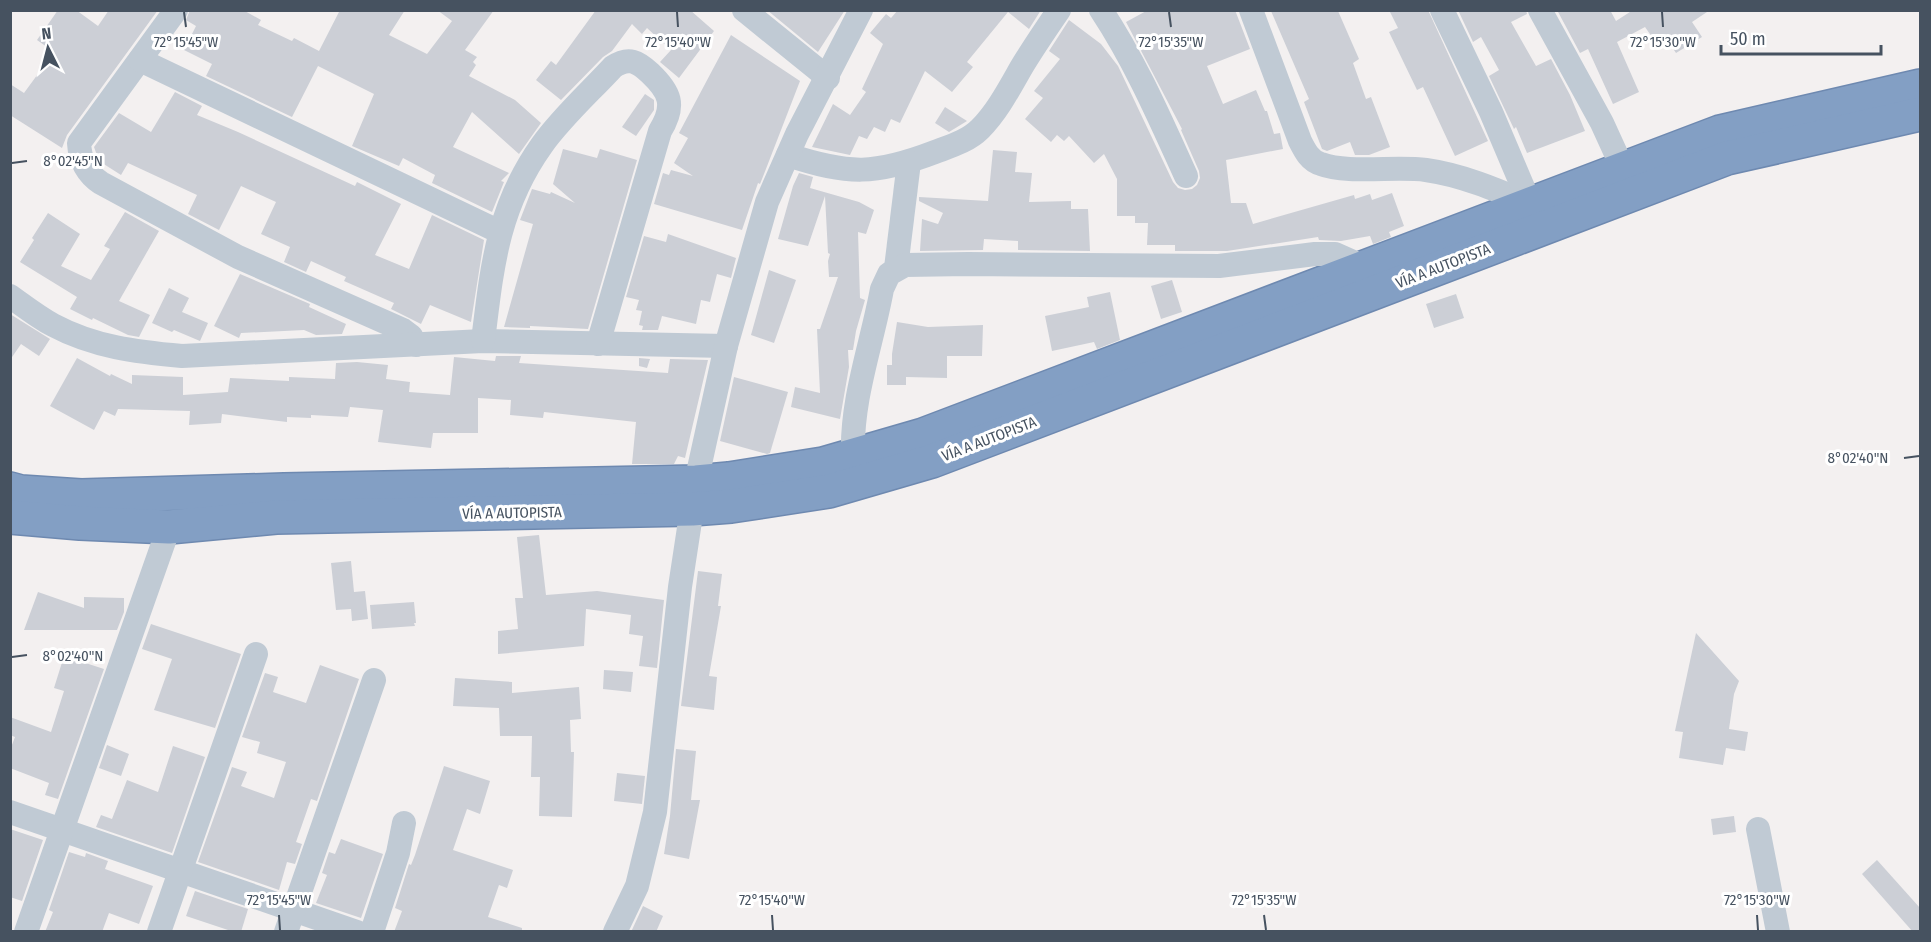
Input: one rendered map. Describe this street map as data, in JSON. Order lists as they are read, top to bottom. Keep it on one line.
{"streets":{"highway":["VÍA A AUTOPISTA"]},"scale_bar":"50 m","north":"top","coordinates":["72°15'45\"W","72°15'40\"W","72°15'35\"W","72°15'30\"W","8°02'45\"N","8°02'40\"N"]}
